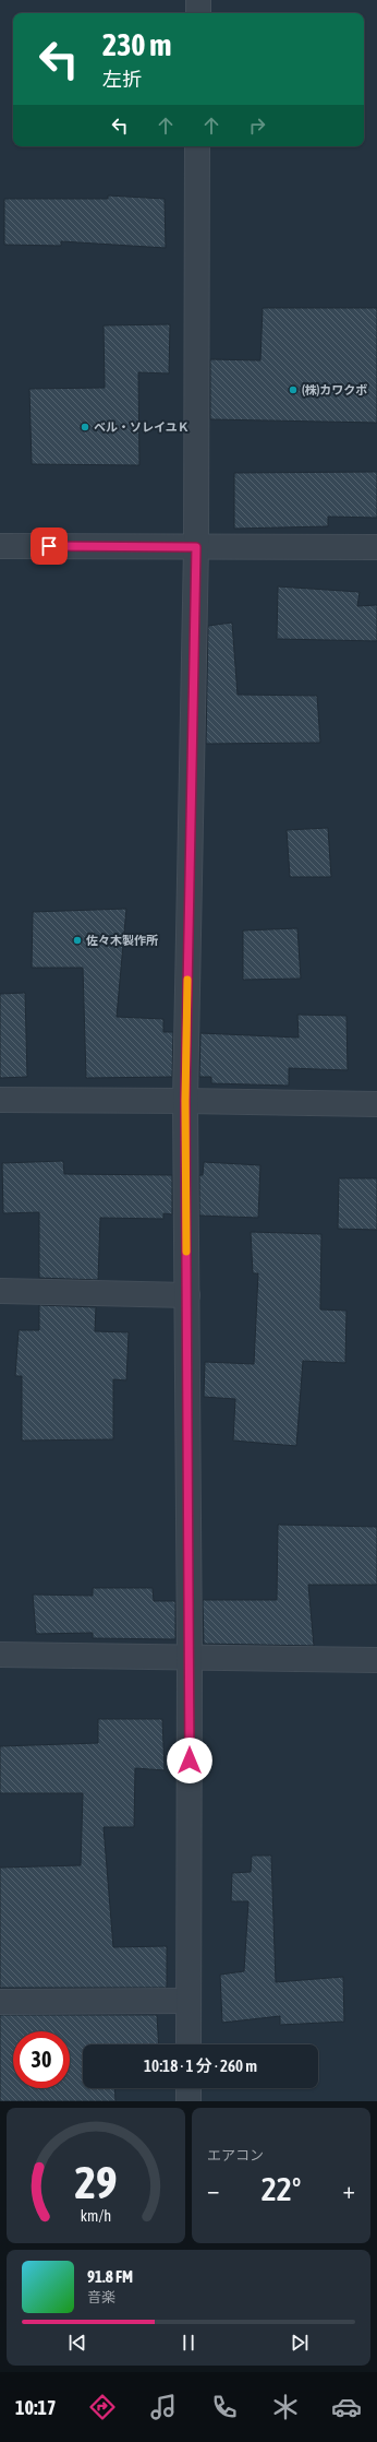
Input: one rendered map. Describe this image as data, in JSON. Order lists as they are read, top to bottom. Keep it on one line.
{"places":["(株)カワクボ","ベル・ソレイユＫ","佐々木製作所"],"page":{"turn":["230 m","左折"],"limit":"30","trip":"10:18 · 1 分 · 260 m","tile":"エアコン","heat":["−","22°","+"],"song":["91.8 FM","音楽"],"tabs":"10:17","gauge":["29","km/h"]}}
